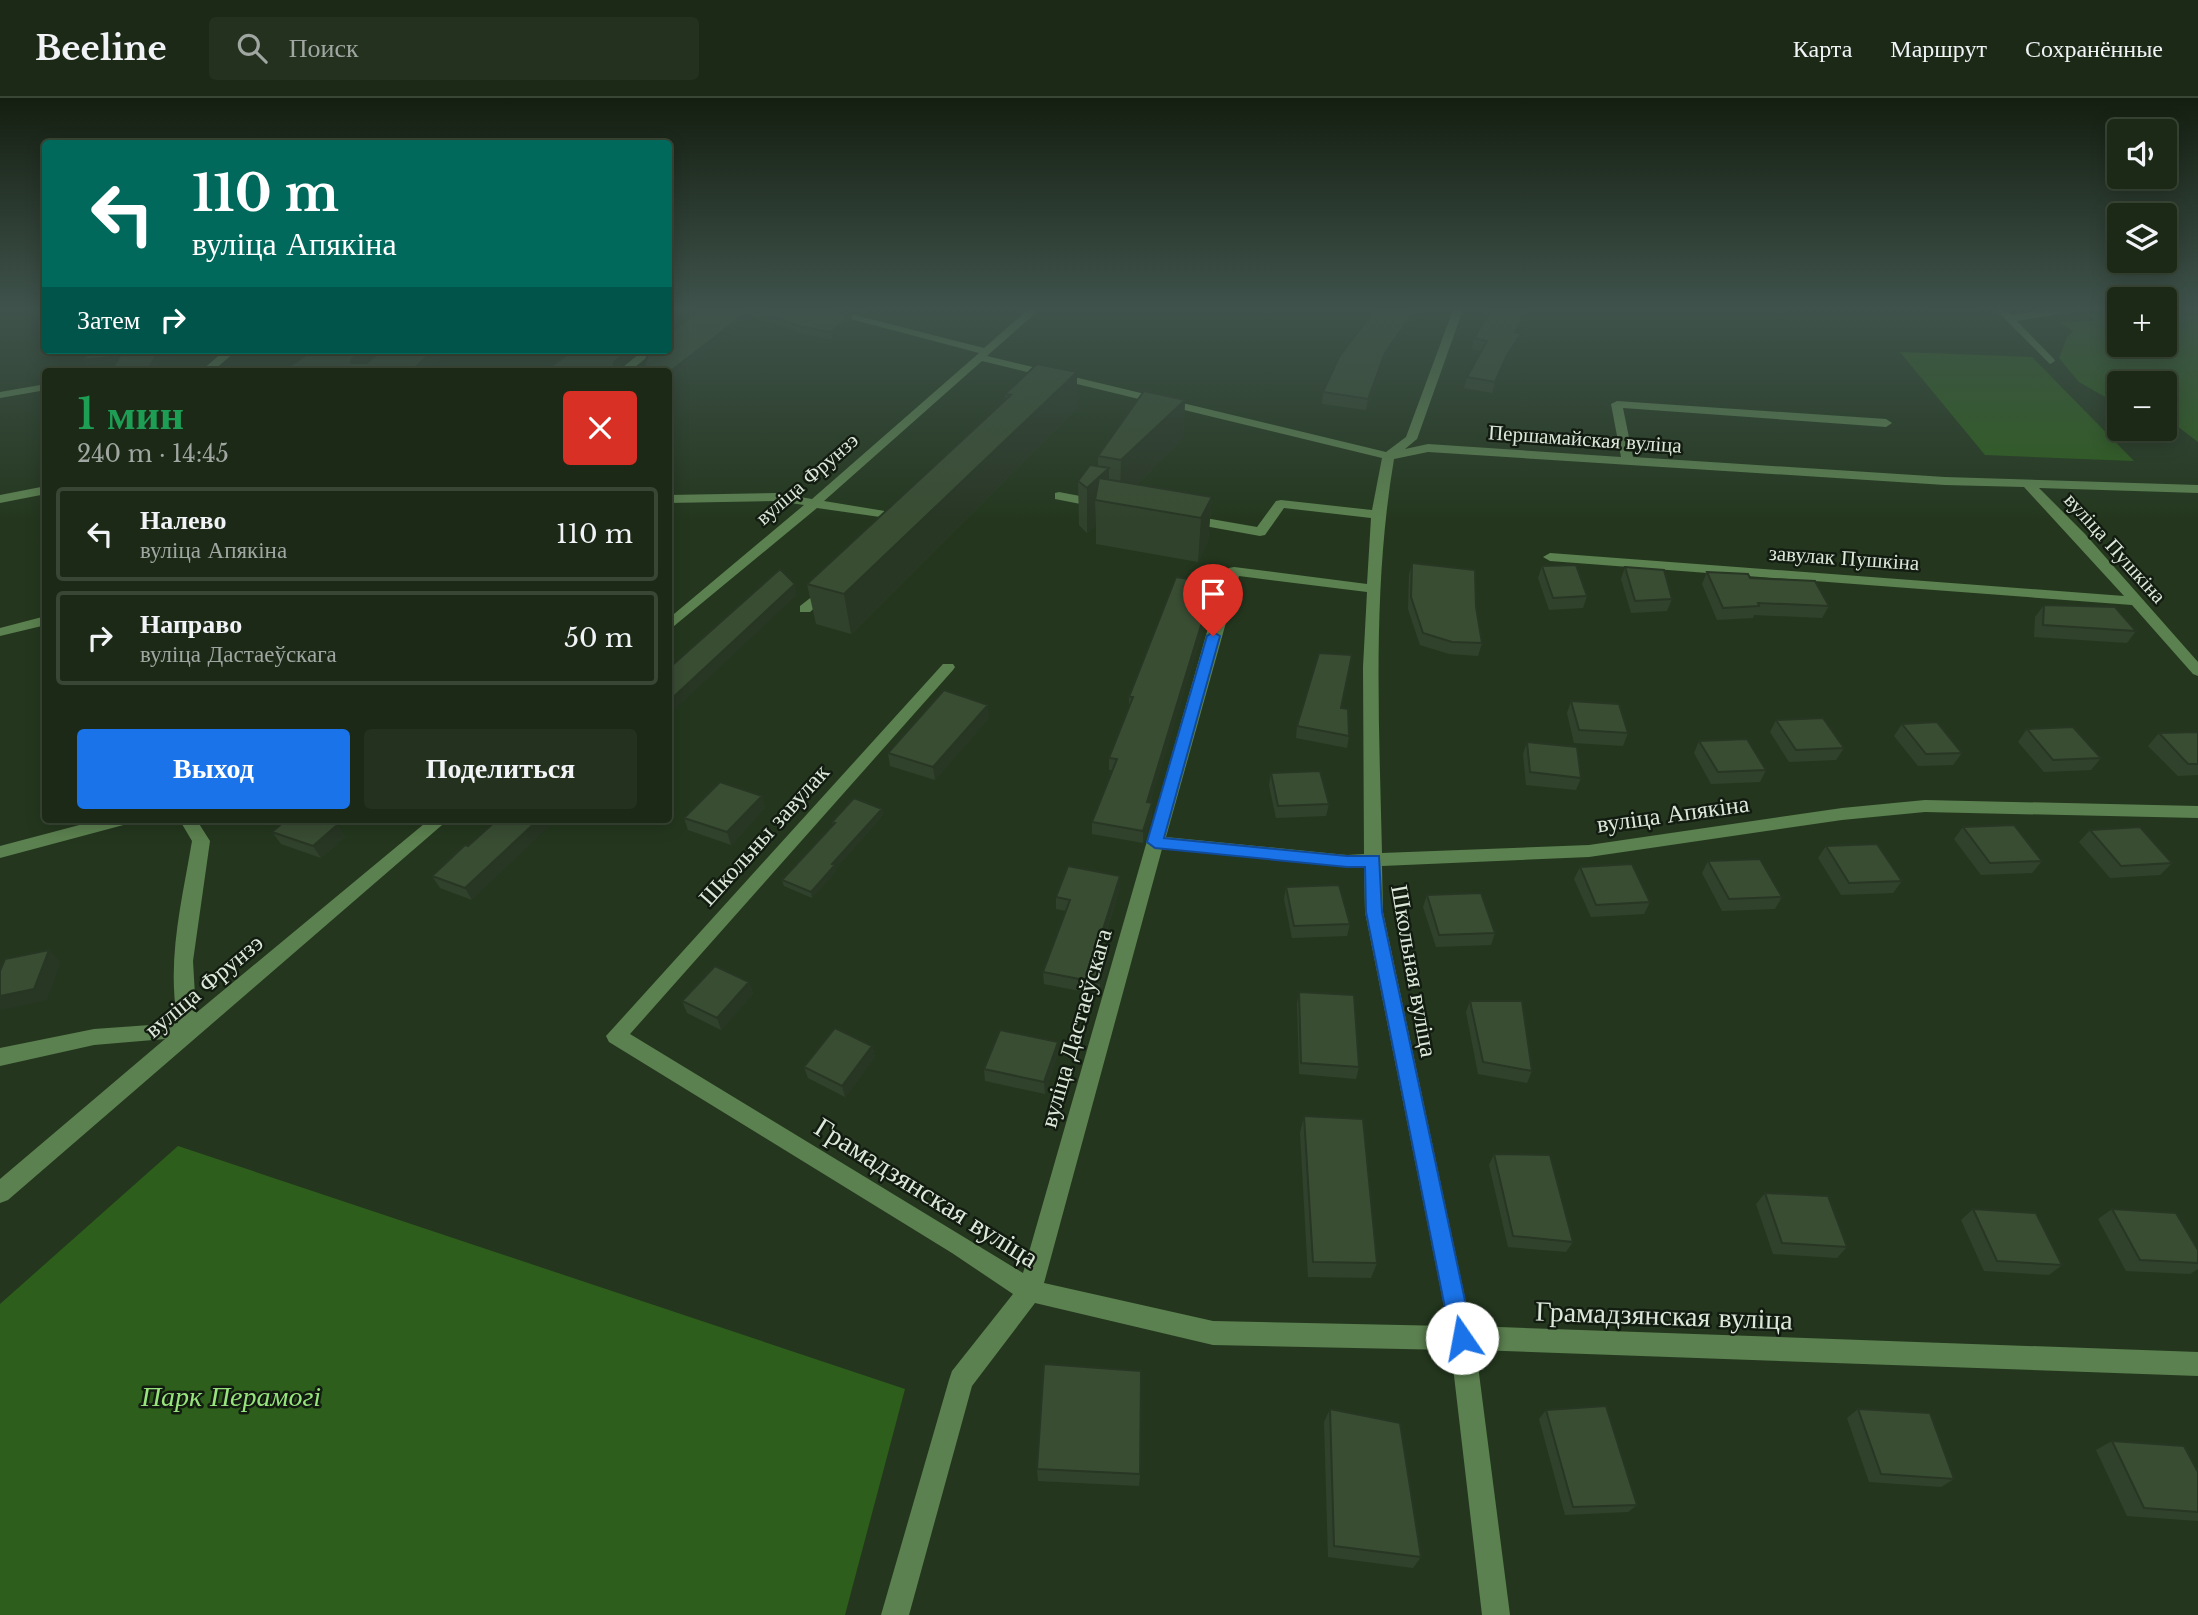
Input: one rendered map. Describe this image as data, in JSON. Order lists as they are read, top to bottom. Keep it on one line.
{"streets":{"street":["Першамайская вуліца","вуліца Фрунзэ","вуліца Пушкіна","завулак Пушкіна","вуліца Апякіна","Школьны завулак","Школьная вуліца","вуліца Дастаеўскага","Грамадзянская вуліца"]},"crossings":[["Першамайская вуліца","вуліца Пушкіна"],["Першамайская вуліца","Школьная вуліца"],["вуліца Пушкіна","завулак Пушкіна"],["вуліца Апякіна","Школьная вуліца"],["вуліца Апякіна","вуліца Дастаеўскага"],["Школьны завулак","Грамадзянская вуліца"],["Школьная вуліца","вуліца Дастаеўскага"],["Школьная вуліца","Грамадзянская вуліца"],["вуліца Дастаеўскага","Грамадзянская вуліца"]],"parks":["Парк Перамогі"],"page":{"header":"Beeline","search":"Поиск","nav":["Карта","Маршрут","Сохранённые"],"map_buttons":["+","−"],"turn":["110 m","вуліца Апякіна"],"then":"Затем","heading":["1 мин","240 m · 14:45"],"list":[{"name":"Налево","note":"вуліца Апякіна","value":"110 m"},{"name":"Направо","note":"вуліца Дастаеўскага","value":"50 m"}],"buttons":["Выход","Поделиться"]}}
